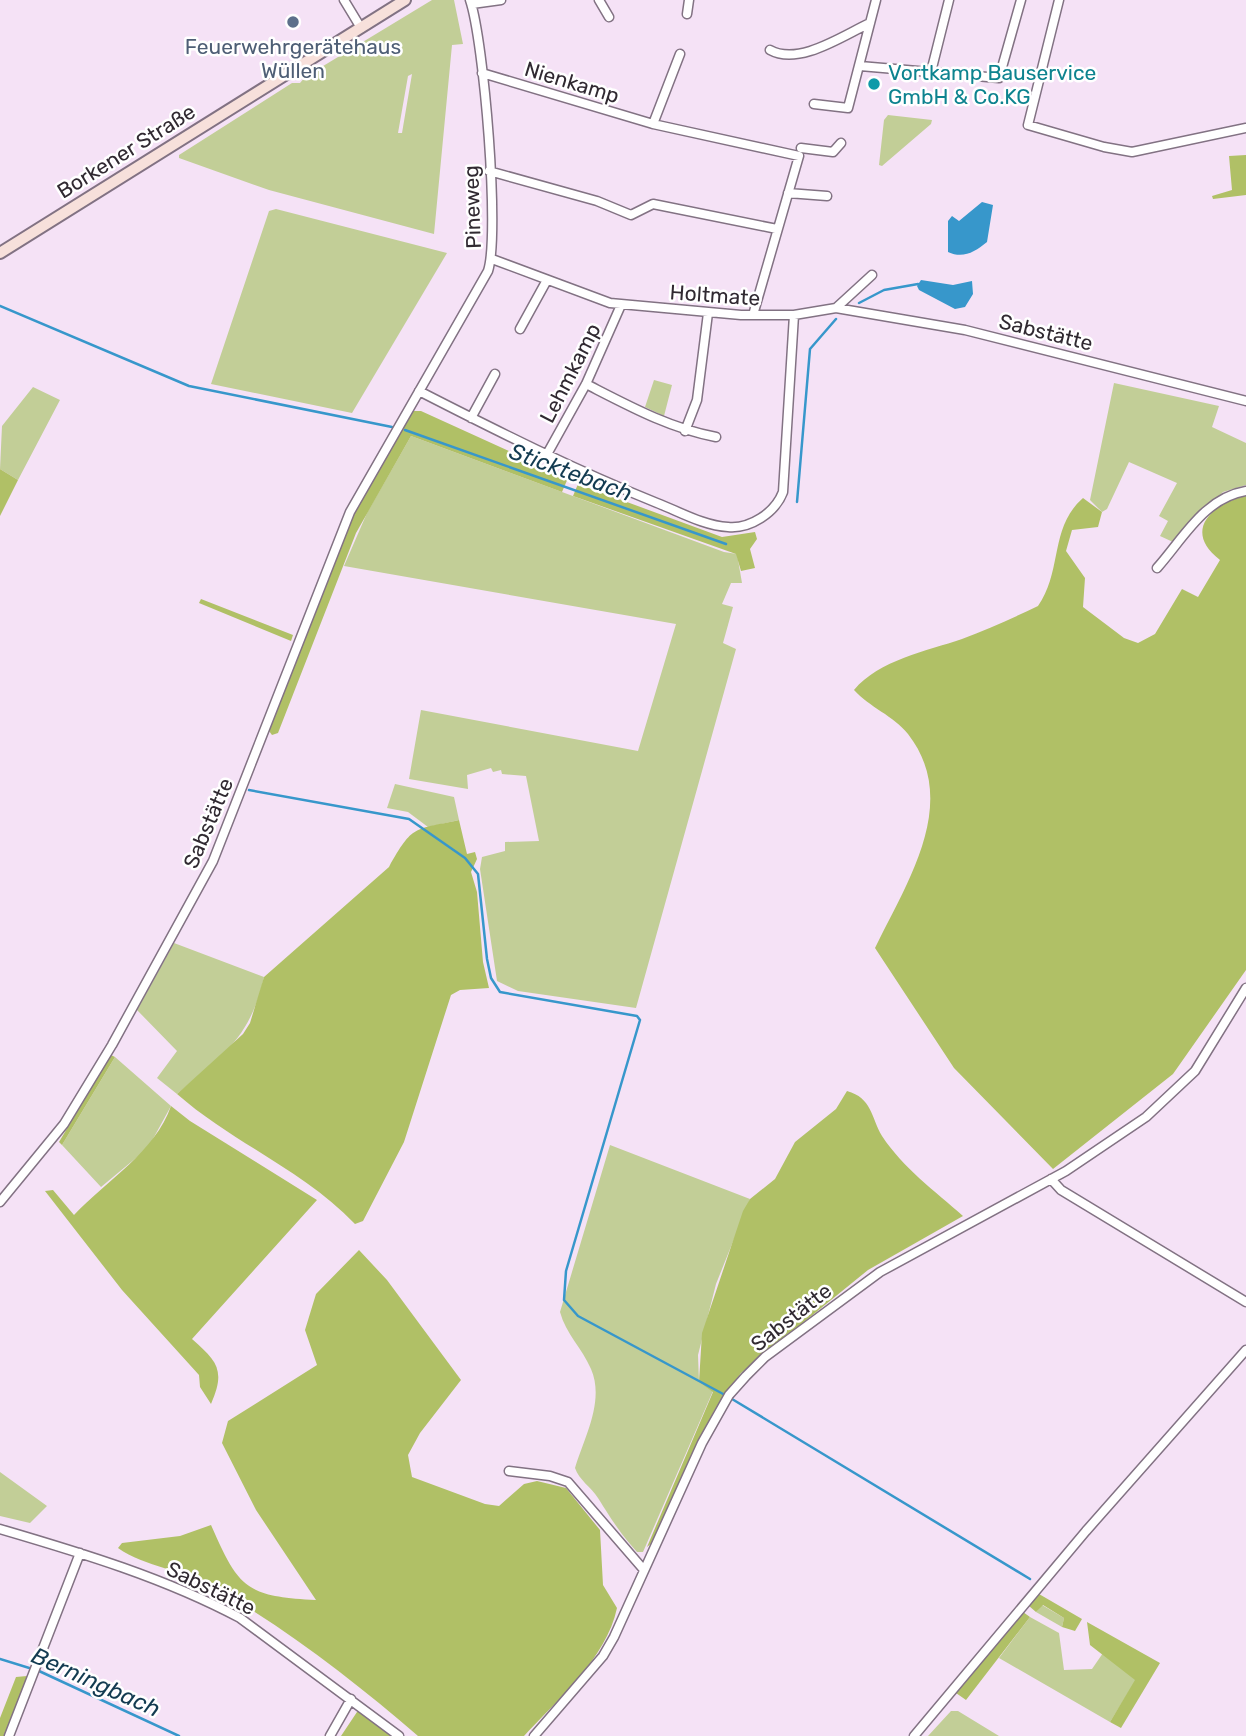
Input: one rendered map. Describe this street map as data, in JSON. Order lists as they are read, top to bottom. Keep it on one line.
{"streets":{"main road":["Borkener Straße"],"street":["Nienkamp","Pineweg","Holtmate","Sabstätte","Lehmkamp"]},"crossings":[["Nienkamp","Pineweg"],["Pineweg","Holtmate"],["Pineweg","Sabstätte"],["Holtmate","Sabstätte"],["Holtmate","Lehmkamp"]],"water":["Sticktebach","Berningbach"],"places":["Feuerwehrgerätehaus Wüllen","Vortkamp Bauservice GmbH & Co.KG"]}
